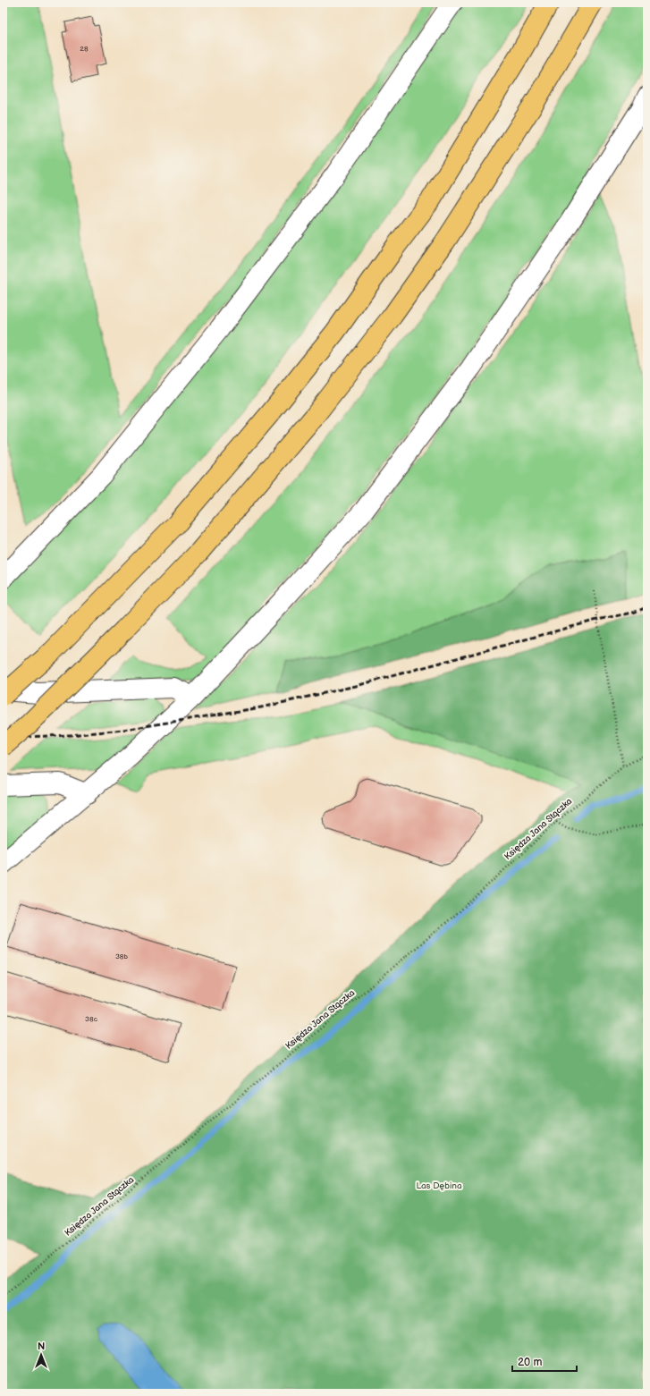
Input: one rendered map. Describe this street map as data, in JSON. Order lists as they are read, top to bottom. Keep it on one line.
{"streets":{"path":["Księdza Jana Stączka"]},"parks":["Las Dębina"],"house_numbers":["28","38b","38c"],"scale_bar":"20 m","north":"top"}
